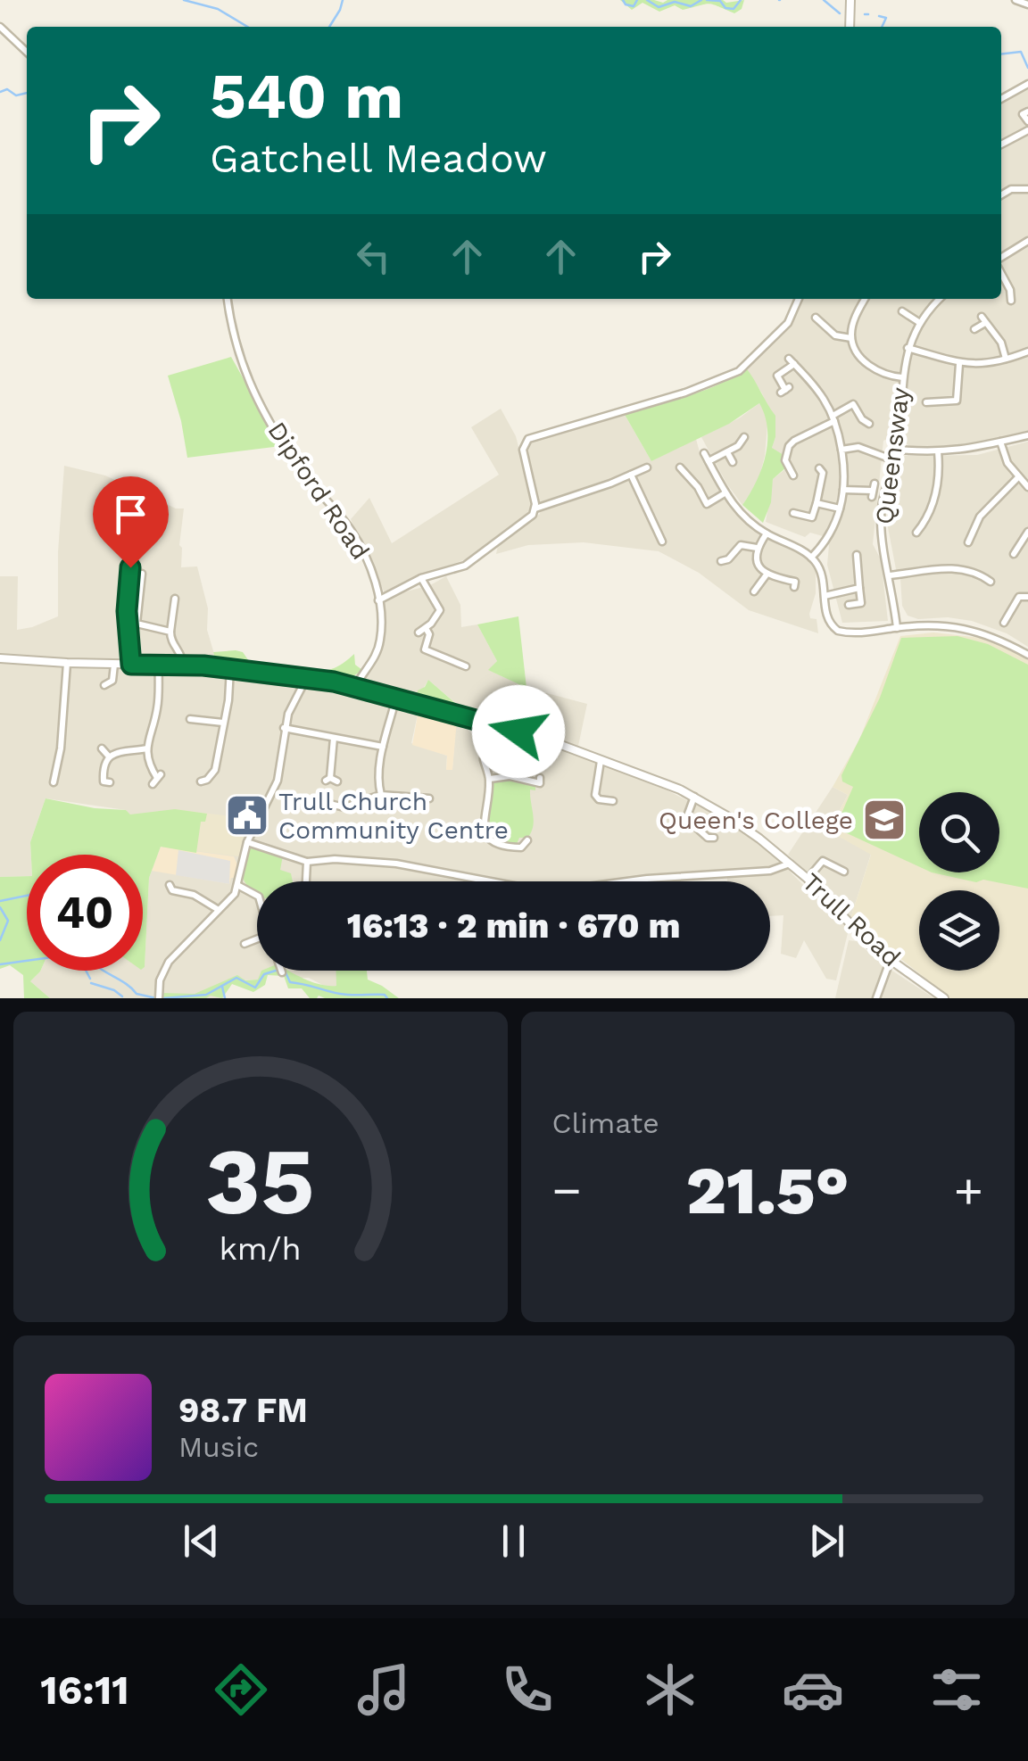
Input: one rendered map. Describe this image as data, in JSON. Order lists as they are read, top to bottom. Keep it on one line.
{"streets":{"street":["Queensway","Dipford Road","Trull Road"]},"crossings":[["Dipford Road","Trull Road"]],"places":{"public building":["Trull Church Community Centre"],"school or university":["Queen's College"]},"page":{"turn":["540 m","Gatchell Meadow"],"limit":"40","trip":"16:13 · 2 min · 670 m","tile":"Climate","heat":["−","21.5°","+"],"song":["98.7 FM","Music"],"tabs":"16:11","gauge":["35","km/h"]}}
